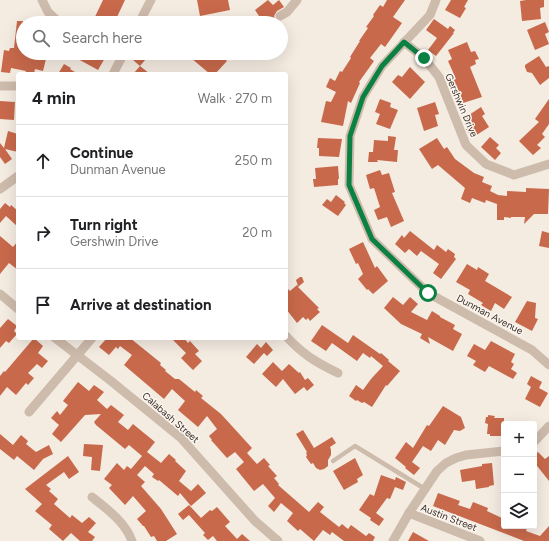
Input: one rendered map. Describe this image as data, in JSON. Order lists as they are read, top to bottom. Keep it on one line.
{"streets":{"street":["Gershwin Drive","Dunman Avenue","Calabash Street","Austin Street"]},"crossings":[["Gershwin Drive","Dunman Avenue"]],"page":{"search":"Search here","heading":["4 min","Walk · 270 m"],"list":[["Continue","Dunman Avenue","250 m"],["Turn right","Gershwin Drive","20 m"],"Arrive at destination"],"map_buttons":["+","−"]}}
